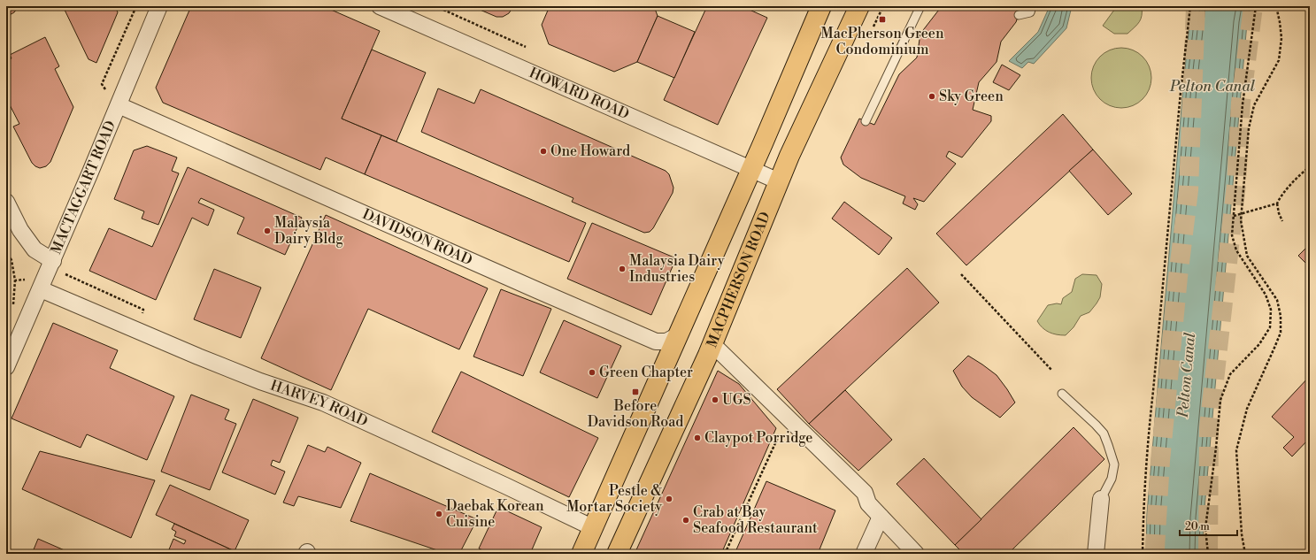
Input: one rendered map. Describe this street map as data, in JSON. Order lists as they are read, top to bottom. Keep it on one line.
{"streets":{"main road":["MACPHERSON ROAD"],"street":["HOWARD ROAD","MACTAGGART ROAD","DAVIDSON ROAD","HARVEY ROAD"]},"crossings":[["HOWARD ROAD","MACPHERSON ROAD"],["MACTAGGART ROAD","DAVIDSON ROAD"],["MACTAGGART ROAD","HARVEY ROAD"]],"water":["Pelton Canal"],"places":{"transit":["MacPherson Green Condominium","Before Davidson Road"],"other":["Sky Green","One Howard","Malaysia Dairy Bldg","Malaysia Dairy Industries","Green Chapter","UGS","Claypot Porridge","Pestle & Mortar Society","Daebak Korean Cuisine","Crab at Bay Seafood Restaurant"]},"scale_bar":"20 m"}
